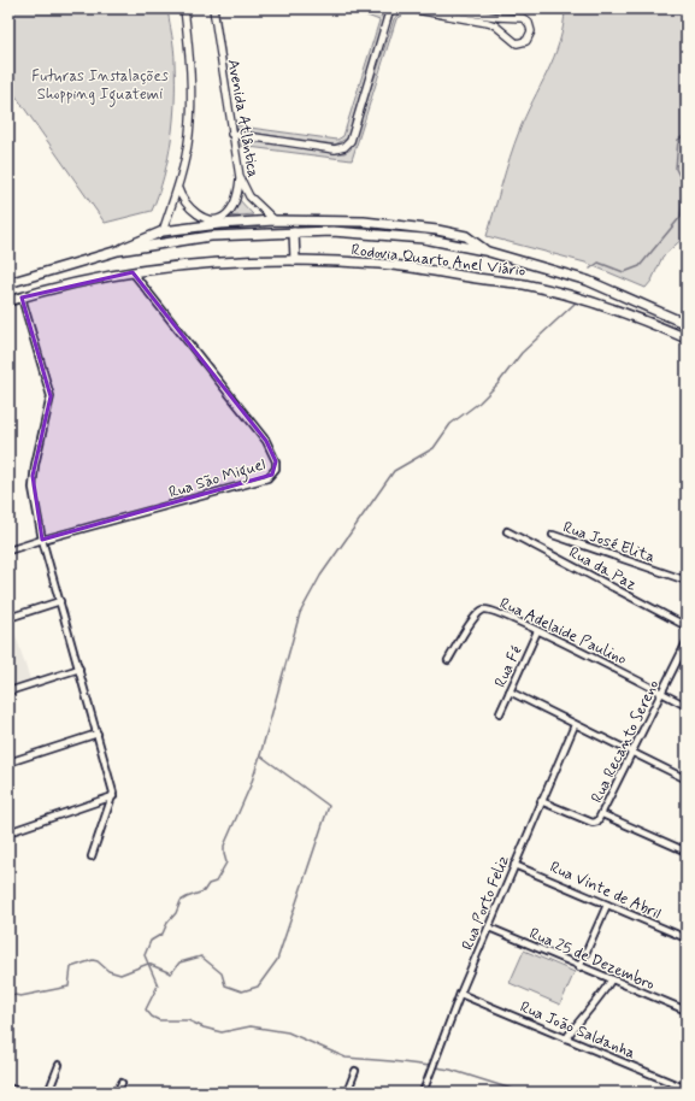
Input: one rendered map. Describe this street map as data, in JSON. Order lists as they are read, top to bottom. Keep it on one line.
{"streets":{"highway":["Rodovia Quarto Anel Viário"],"street":["Avenida Atlântica","Rua São Miguel","Rua José Elita","Rua da Paz","Rua Adelaide Paulino","Rua Fé","Rua Recanto Sereno","Rua Vinte de Abril","Rua Porto Feliz","Rua 25 de Dezembro","Rua João Saldanha"]},"crossings":[["Rodovia Quarto Anel Viário","Rua São Miguel"],["Rua Adelaide Paulino","Rua Fé"],["Rua Adelaide Paulino","Rua Recanto Sereno"],["Rua Recanto Sereno","Rua Porto Feliz"],["Rua Vinte de Abril","Rua Porto Feliz"],["Rua Porto Feliz","Rua 25 de Dezembro"],["Rua Porto Feliz","Rua João Saldanha"]],"parks":["Futuras Instalações Shopping Iguatemi"]}
